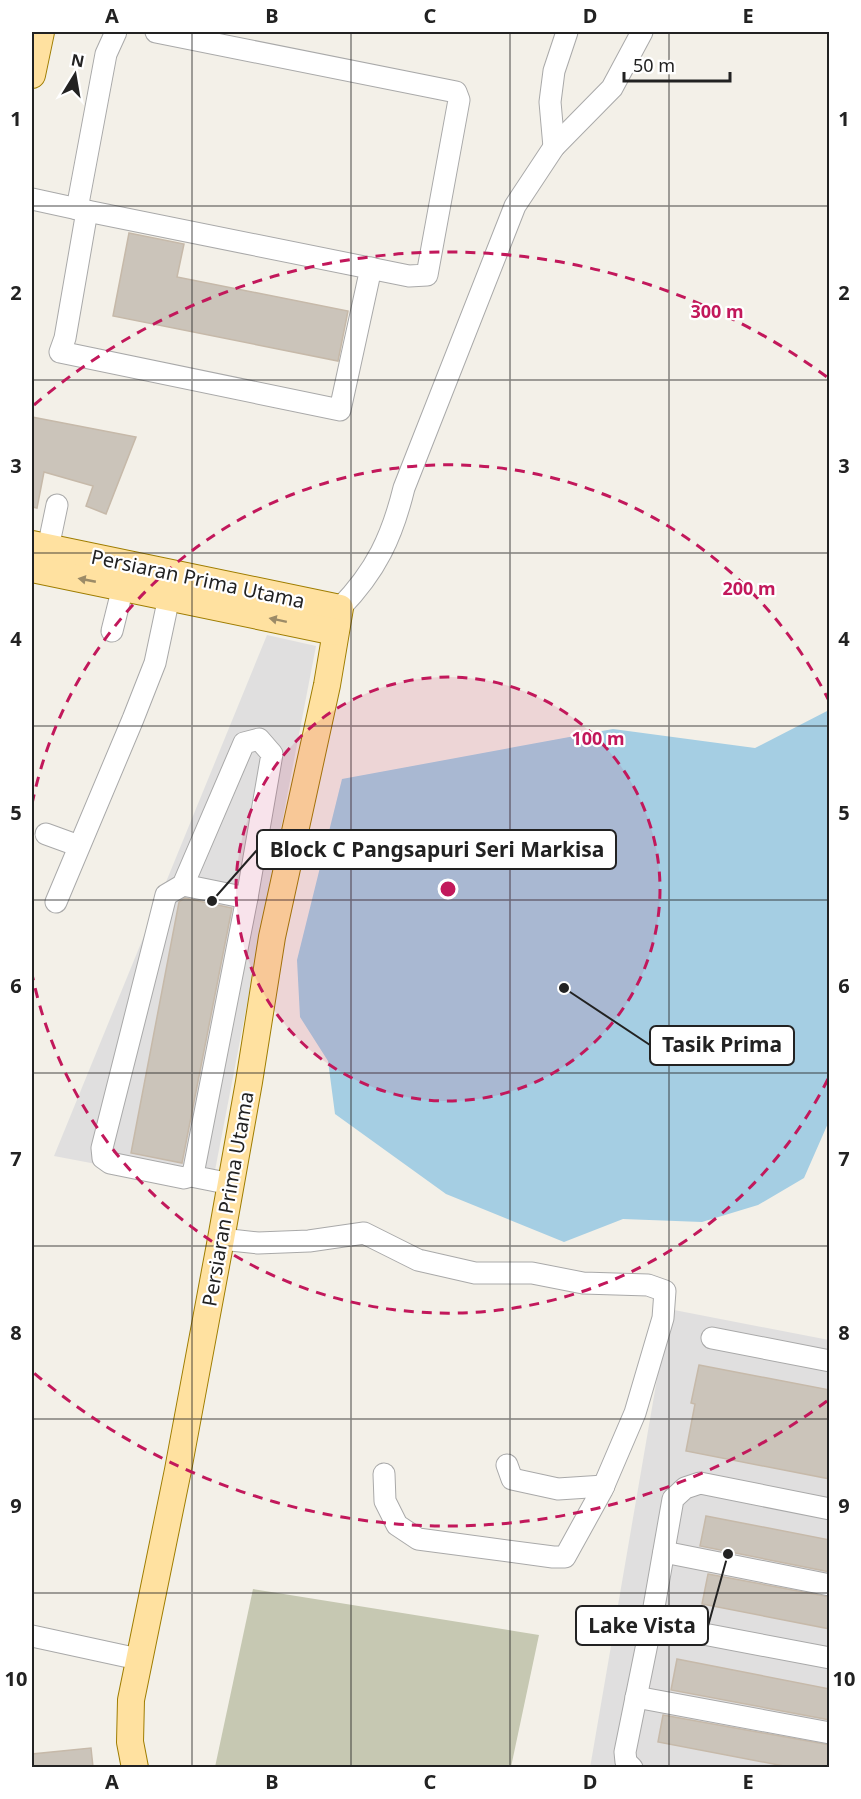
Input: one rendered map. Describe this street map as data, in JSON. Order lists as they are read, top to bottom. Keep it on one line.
{"streets":{"main road":["Persiaran Prima Utama"]},"places":["Block C Pangsapuri Seri Markisa","Tasik Prima","Lake Vista"],"scale_bar":"50 m","north":"top","grid":{"columns":["A","B","C","D","E"],"rows":["1","2","3","4","5","6","7","8","9","10"]},"rings":["300 m","200 m","100 m"]}
